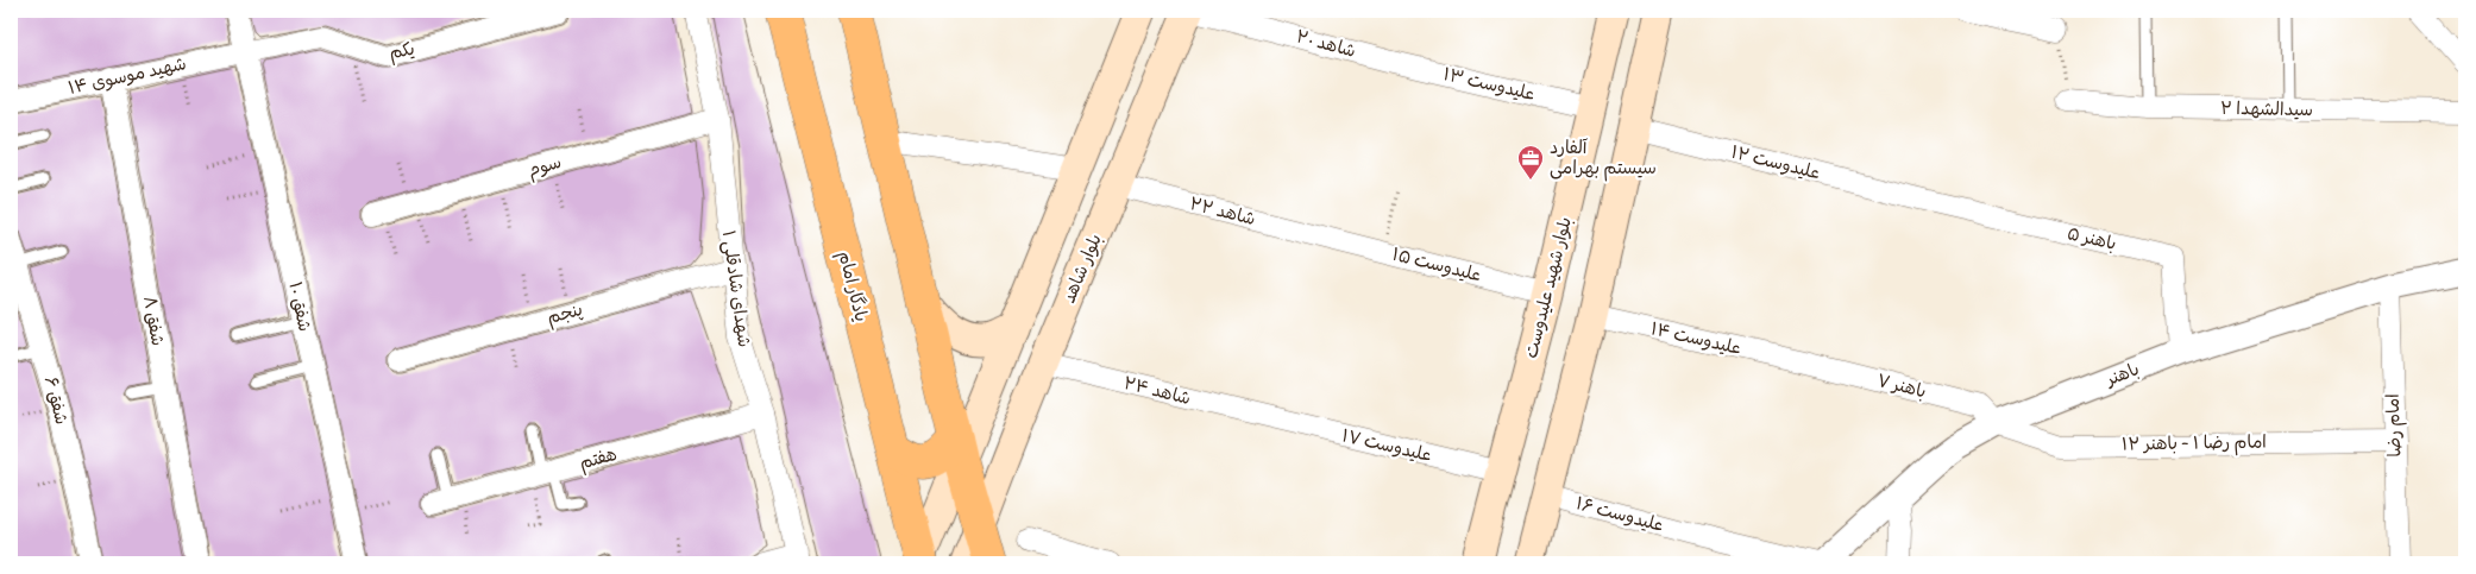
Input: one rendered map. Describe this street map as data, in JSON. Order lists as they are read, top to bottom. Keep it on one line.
{"streets":{"main road":["بلوار شاهد","یادگار امام","بلوار شهید علیدوست"],"street":["شاهد ۲۰","یکم","شهید موسوی ۱۴","علیدوست ۱۳","سیدالشهدا ۲","علیدوست ۱۲","سوم","شاهد ۲۲","باهنر ۵","علیدوست ۱۵","شهدای شادقلی ۱","شفق ۱۰","پنجم","شفق ۸","علیدوست ۱۴","باهنر","باهنر ۷","شاهد ۲۴","شفق ۶","امام رضا","امام رضا ۱ - باهنر ۱۲","علیدوست ۱۷","هفتم","علیدوست ۱۶"]},"crossings":[["شاهد ۲۰","علیدوست ۱۳"],["یکم","شهید موسوی ۱۴"],["یکم","شفق ۱۰"],["شهید موسوی ۱۴","شفق ۱۰"],["شهید موسوی ۱۴","شفق ۸"],["علیدوست ۱۳","بلوار شهید علیدوست"],["علیدوست ۱۲","باهنر ۵"],["سوم","شهدای شادقلی ۱"],["شاهد ۲۲","علیدوست ۱۵"],["شاهد ۲۲","بلوار شاهد"],["باهنر ۵","باهنر"],["علیدوست ۱۵","بلوار شهید علیدوست"],["بلوار شاهد","شاهد ۲۴"],["بلوار شهید علیدوست","علیدوست ۱۷"],["شهدای شادقلی ۱","پنجم"],["شهدای شادقلی ۱","هفتم"],["علیدوست ۱۴","باهنر ۷"],["باهنر","باهنر ۷"],["باهنر","امام رضا"],["باهنر","امام رضا ۱ - باهنر ۱۲"],["باهنر ۷","امام رضا ۱ - باهنر ۱۲"],["شاهد ۲۴","علیدوست ۱۷"],["امام رضا","امام رضا ۱ - باهنر ۱۲"]],"places":{"office":["آلفارد سیستم بهرامی"]}}
